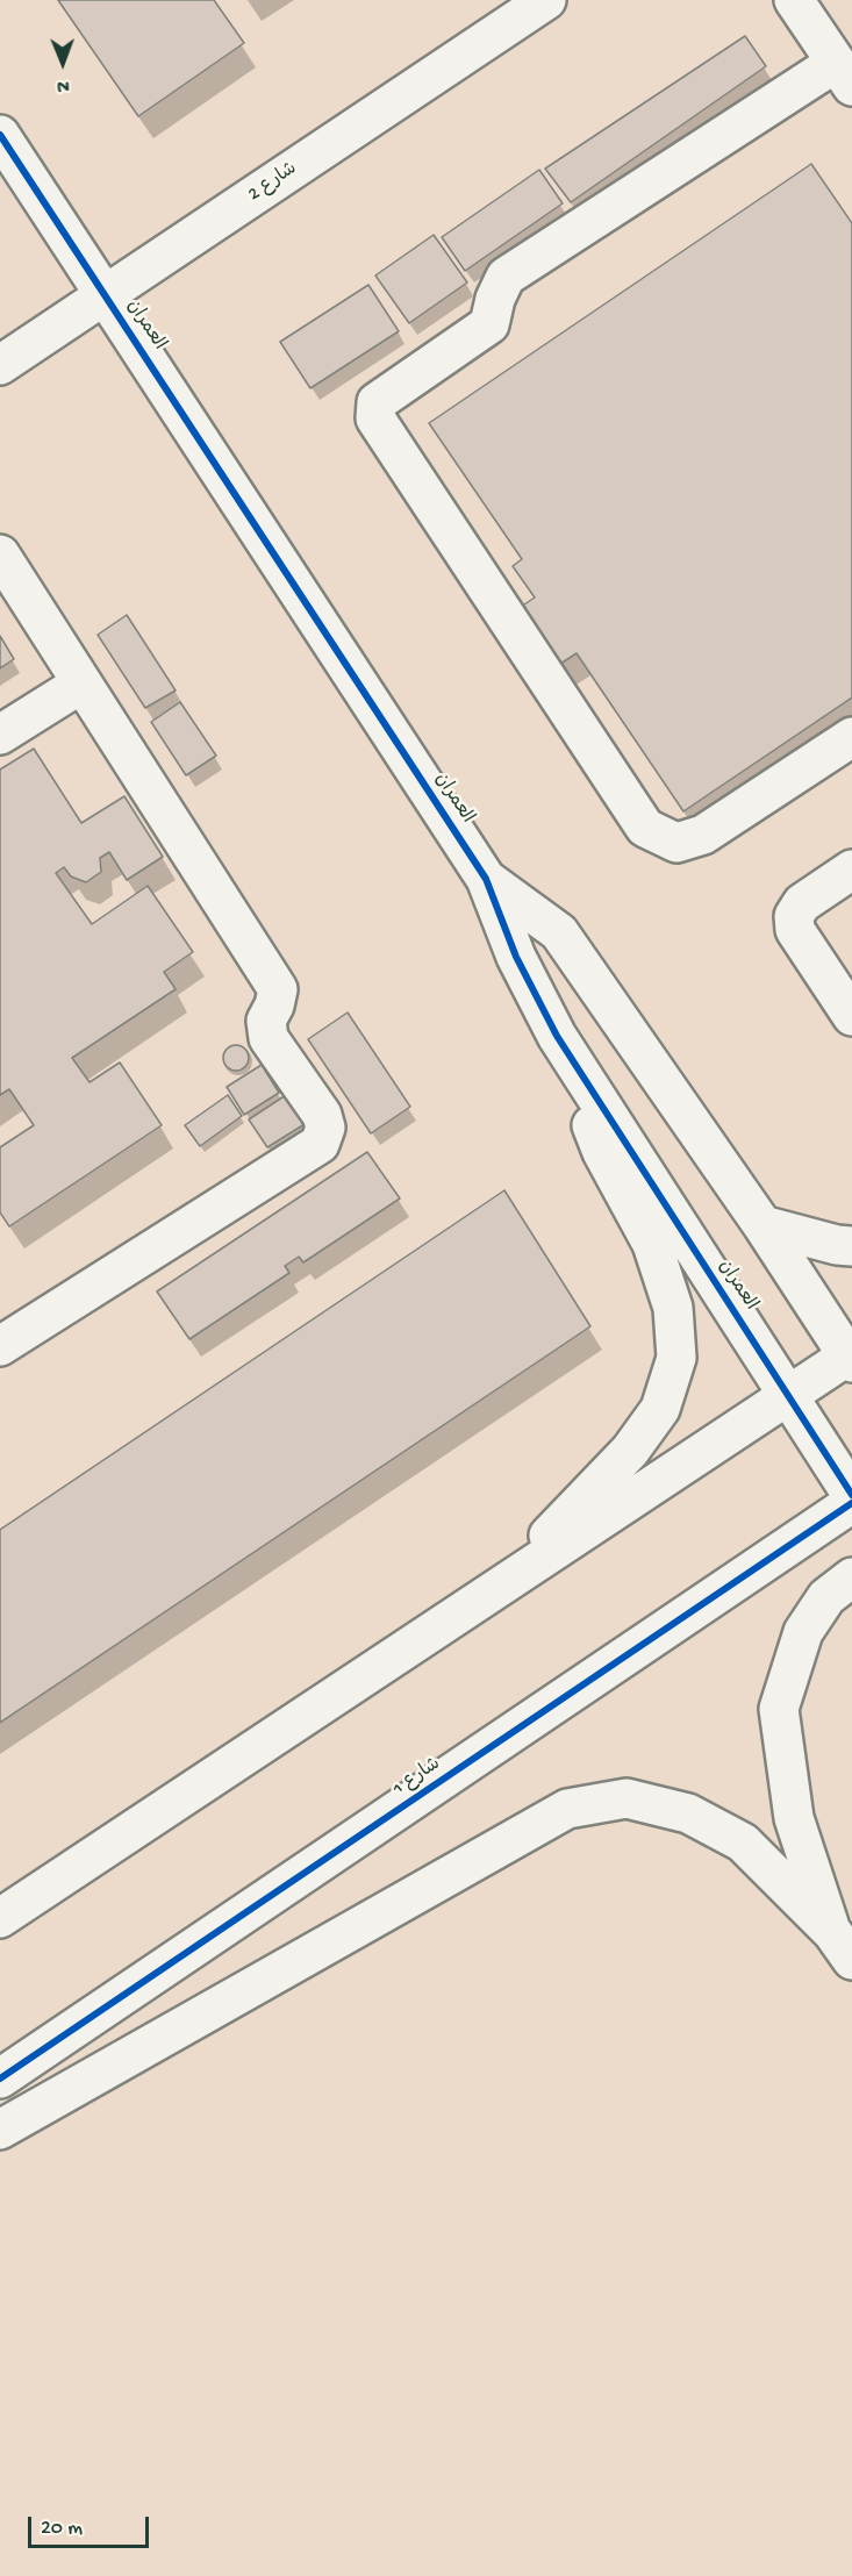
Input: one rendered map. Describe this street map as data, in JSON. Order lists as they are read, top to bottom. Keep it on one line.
{"streets":{"street":["شارع 2","العمران","شارع 1"]},"crossings":[["شارع 2","العمران"]],"scale_bar":"20 m","north":"bottom"}
